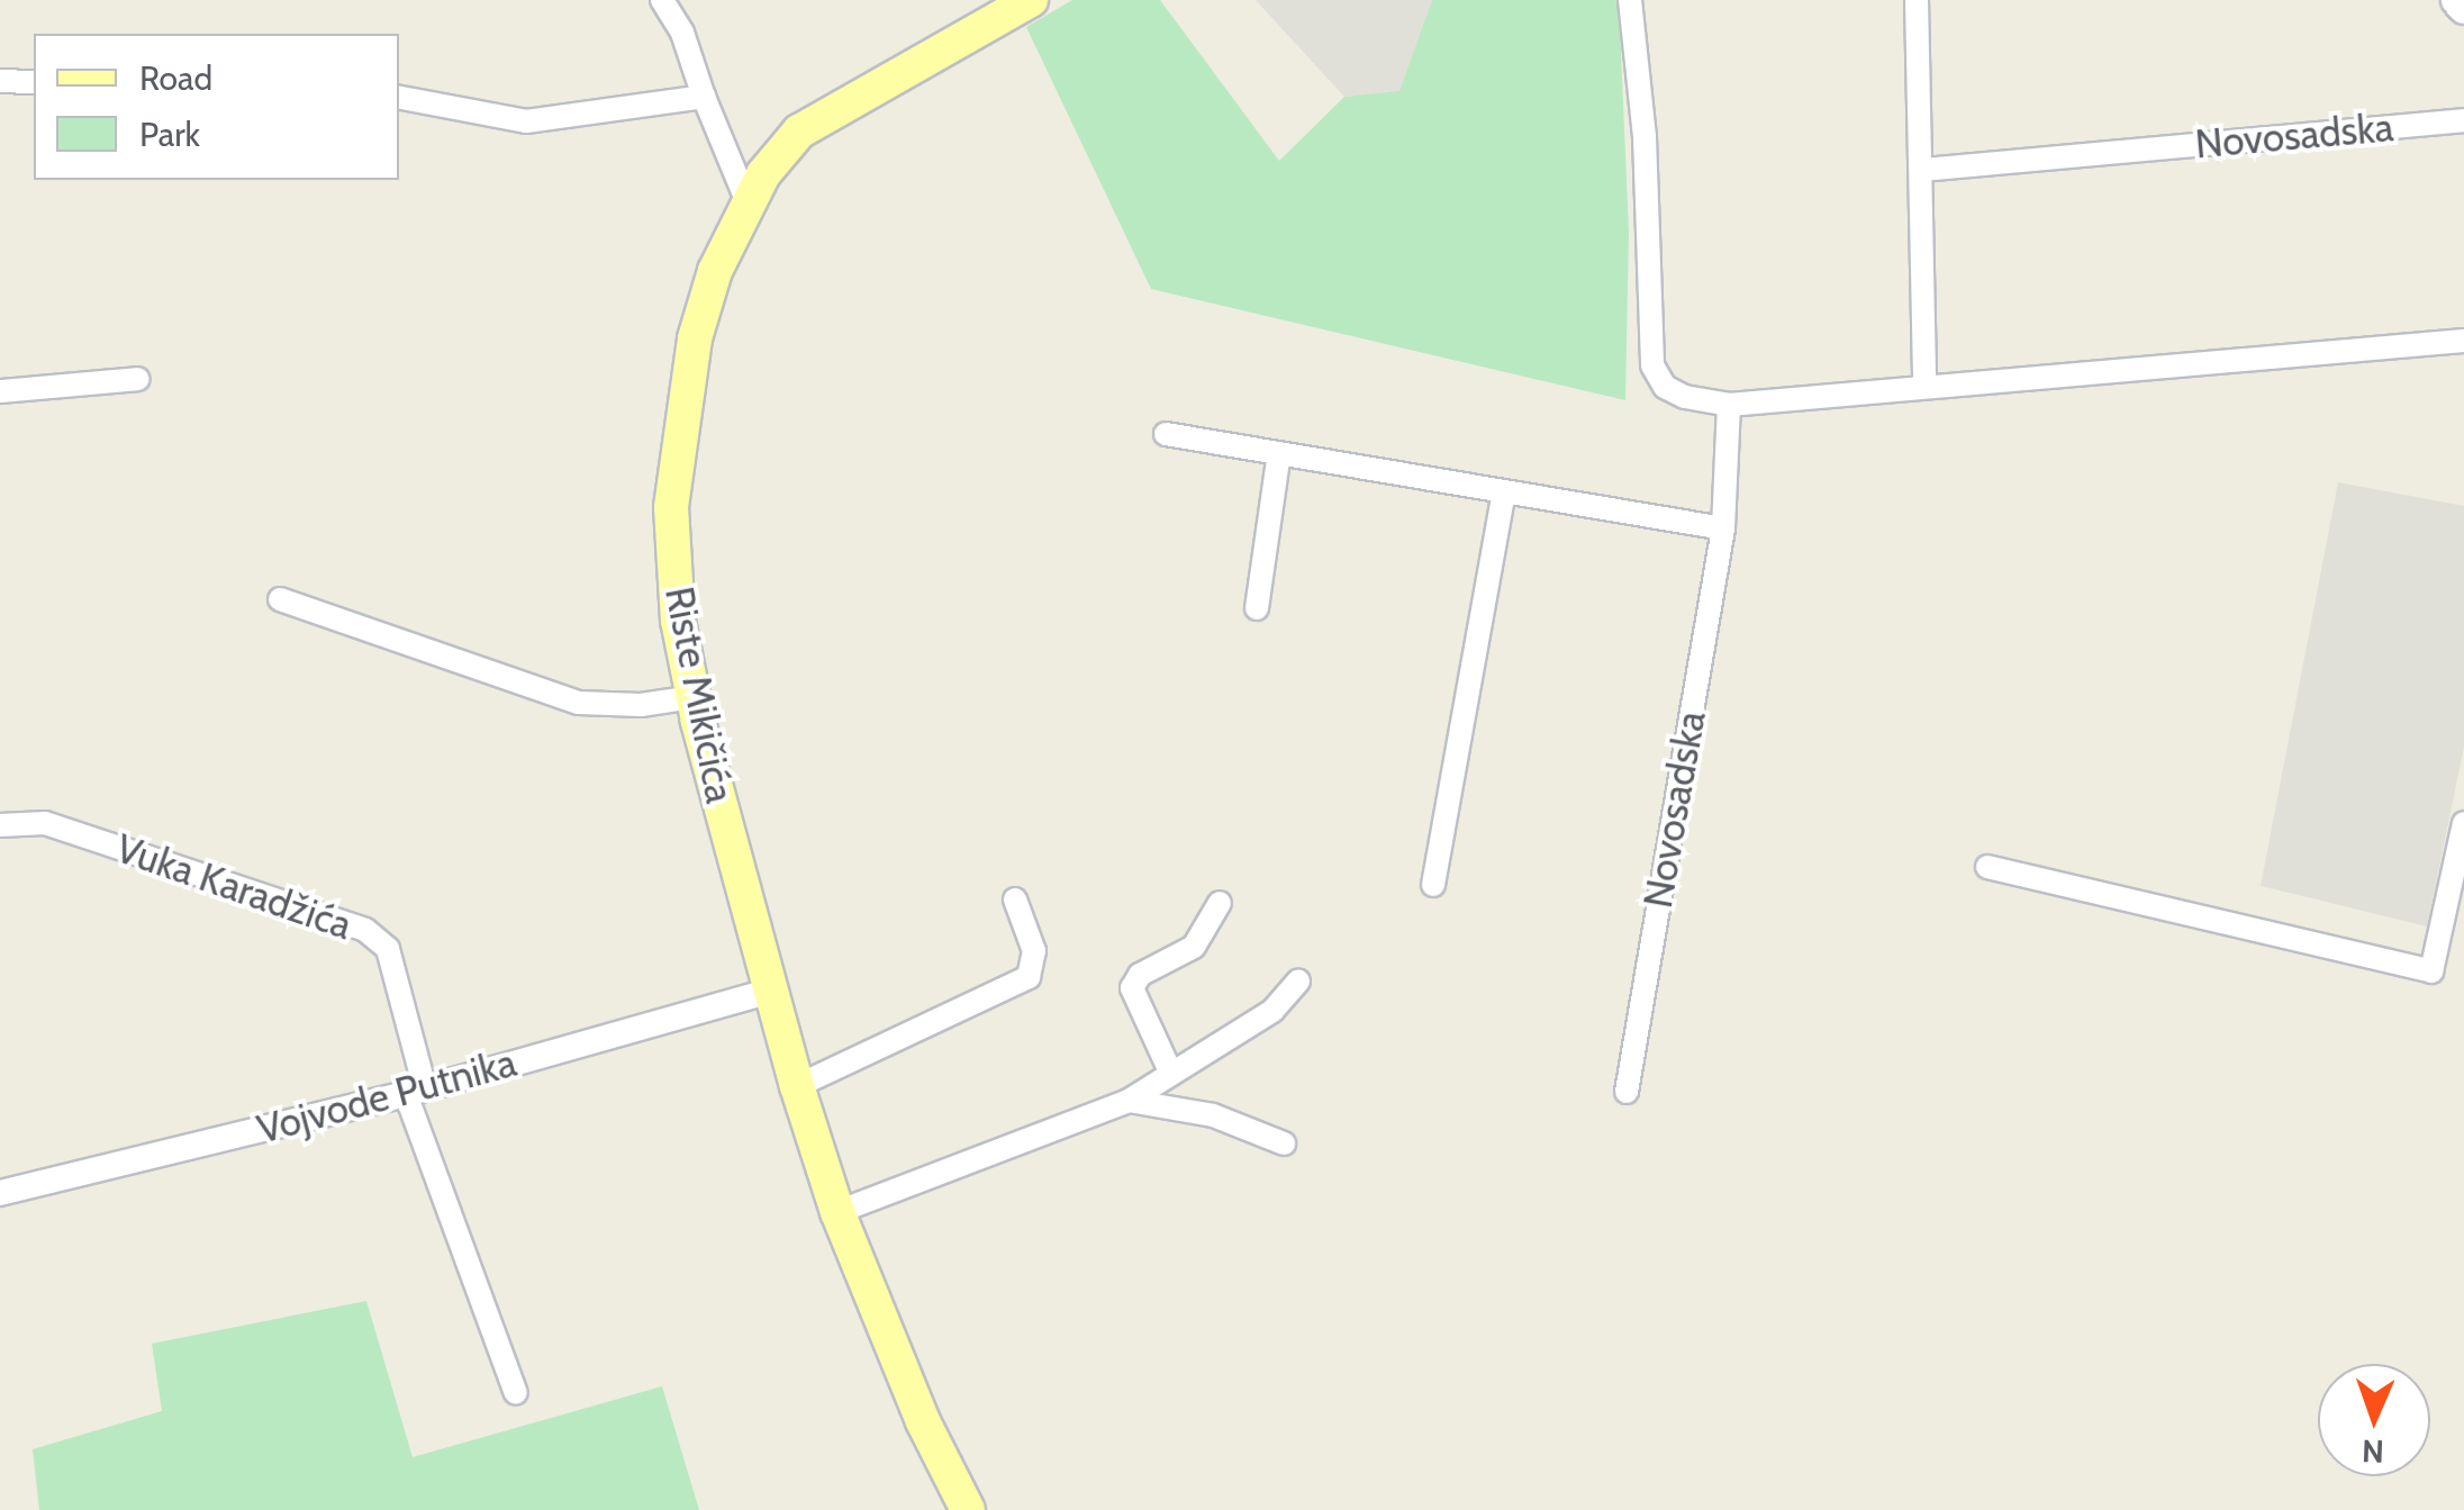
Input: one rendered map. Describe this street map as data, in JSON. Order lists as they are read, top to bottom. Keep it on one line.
{"streets":{"main road":["Riste Mikičića"],"street":["Novosadska","Vuka Karadžića","Vojvode Putnika"]},"crossings":[["Riste Mikičića","Vojvode Putnika"],["Vuka Karadžića","Vojvode Putnika"]],"legend":["Road","Park"],"north":"bottom"}
